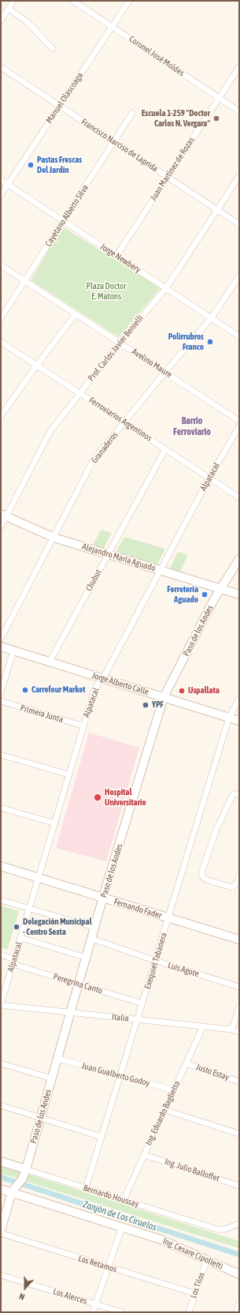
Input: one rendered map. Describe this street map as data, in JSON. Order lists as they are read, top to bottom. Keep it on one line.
{"streets":{"street":["Coronel José Moldes","Manuel Olascoaga","Francisco Narciso de Laprida","Juan Martínez de Rozas","Cayetano Alberto Silva","Jorge Newbery","Prof. Carlos Javier Benielli","Avelino Maure","Ferroviarios Argentinos","Granaderos","Alpatacal","Alejandro María Aguado","Chubut","Paso de los Andes","Jorge Alberto Calle","Primera Junta","Fernando Fader","Exequiel Tabanera","Luis Agote","Peregrina Canto","Italia","Justo Estay","Juan Gualberto Godoy","Ing. Eduardo Baglietto","Ing. Julio Balloffet","Bernardo Houssay","Ing. Cesare Cipolletti","Los Retamos","Los Tilos","Los Alerces"]},"crossings":[["Coronel José Moldes","Manuel Olascoaga"],["Coronel José Moldes","Juan Martínez de Rozas"],["Manuel Olascoaga","Francisco Narciso de Laprida"],["Manuel Olascoaga","Jorge Newbery"],["Francisco Narciso de Laprida","Juan Martínez de Rozas"],["Francisco Narciso de Laprida","Cayetano Alberto Silva"],["Francisco Narciso de Laprida","Prof. Carlos Javier Benielli"],["Juan Martínez de Rozas","Jorge Newbery"],["Cayetano Alberto Silva","Jorge Newbery"],["Cayetano Alberto Silva","Avelino Maure"],["Jorge Newbery","Prof. Carlos Javier Benielli"],["Jorge Newbery","Granaderos"],["Prof. Carlos Javier Benielli","Avelino Maure"],["Prof. Carlos Javier Benielli","Ferroviarios Argentinos"],["Prof. Carlos Javier Benielli","Alejandro María Aguado"],["Avelino Maure","Granaderos"],["Ferroviarios Argentinos","Granaderos"],["Ferroviarios Argentinos","Alpatacal"],["Ferroviarios Argentinos","Chubut"],["Granaderos","Alejandro María Aguado"],["Alpatacal","Alejandro María Aguado"],["Alpatacal","Jorge Alberto Calle"],["Alpatacal","Primera Junta"],["Alpatacal","Fernando Fader"],["Alpatacal","Peregrina Canto"],["Alpatacal","Italia"],["Alejandro María Aguado","Chubut"],["Alejandro María Aguado","Paso de los Andes"],["Chubut","Jorge Alberto Calle"],["Paso de los Andes","Jorge Alberto Calle"],["Paso de los Andes","Fernando Fader"],["Paso de los Andes","Luis Agote"],["Paso de los Andes","Peregrina Canto"],["Paso de los Andes","Italia"],["Paso de los Andes","Juan Gualberto Godoy"],["Paso de los Andes","Bernardo Houssay"],["Paso de los Andes","Ing. Cesare Cipolletti"],["Jorge Alberto Calle","Exequiel Tabanera"],["Fernando Fader","Exequiel Tabanera"],["Exequiel Tabanera","Luis Agote"],["Exequiel Tabanera","Peregrina Canto"],["Exequiel Tabanera","Italia"],["Exequiel Tabanera","Juan Gualberto Godoy"],["Exequiel Tabanera","Bernardo Houssay"],["Italia","Ing. Eduardo Baglietto"],["Justo Estay","Ing. Eduardo Baglietto"],["Juan Gualberto Godoy","Ing. Eduardo Baglietto"],["Ing. Eduardo Baglietto","Ing. Julio Balloffet"],["Ing. Eduardo Baglietto","Bernardo Houssay"],["Ing. Cesare Cipolletti","Los Tilos"],["Los Retamos","Los Tilos"]],"districts":["Barrio Ferroviario"],"water":["Zanjón de Los Ciruelos"],"parks":["Plaza Doctor E. Matons"],"places":["Escuela 1-259 \"Doctor Carlos N. Vergara\"","Pastas Frescas Del Jardín","Polirrubros Franco","Ferreteria Aguado","Carrefour Market","Uspallata","YPF","Hospital Universitario","Delegación Municipal - Centro Sexta"],"north":"bottom"}
